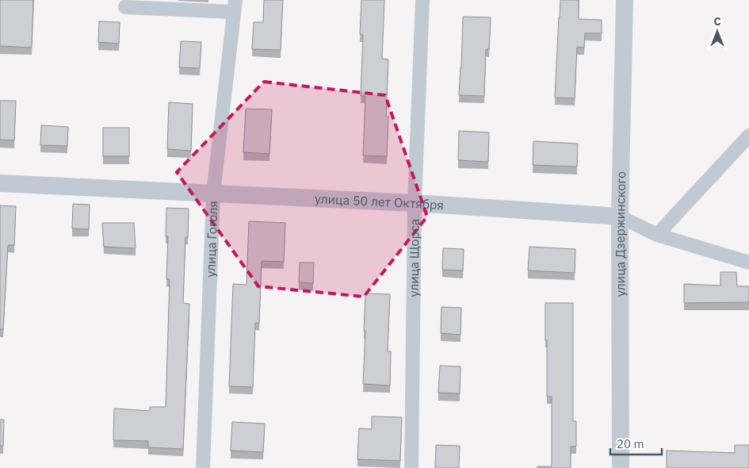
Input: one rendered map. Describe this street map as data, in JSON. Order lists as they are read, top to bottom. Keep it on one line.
{"streets":{"street":["улица 50 лет Октября","улица Дзержинского","улица Гоголя","улица Щорса"]},"crossings":[["улица 50 лет Октября","улица Дзержинского"],["улица 50 лет Октября","улица Гоголя"],["улица 50 лет Октября","улица Щорса"]],"scale_bar":"20 m","north":"top"}
